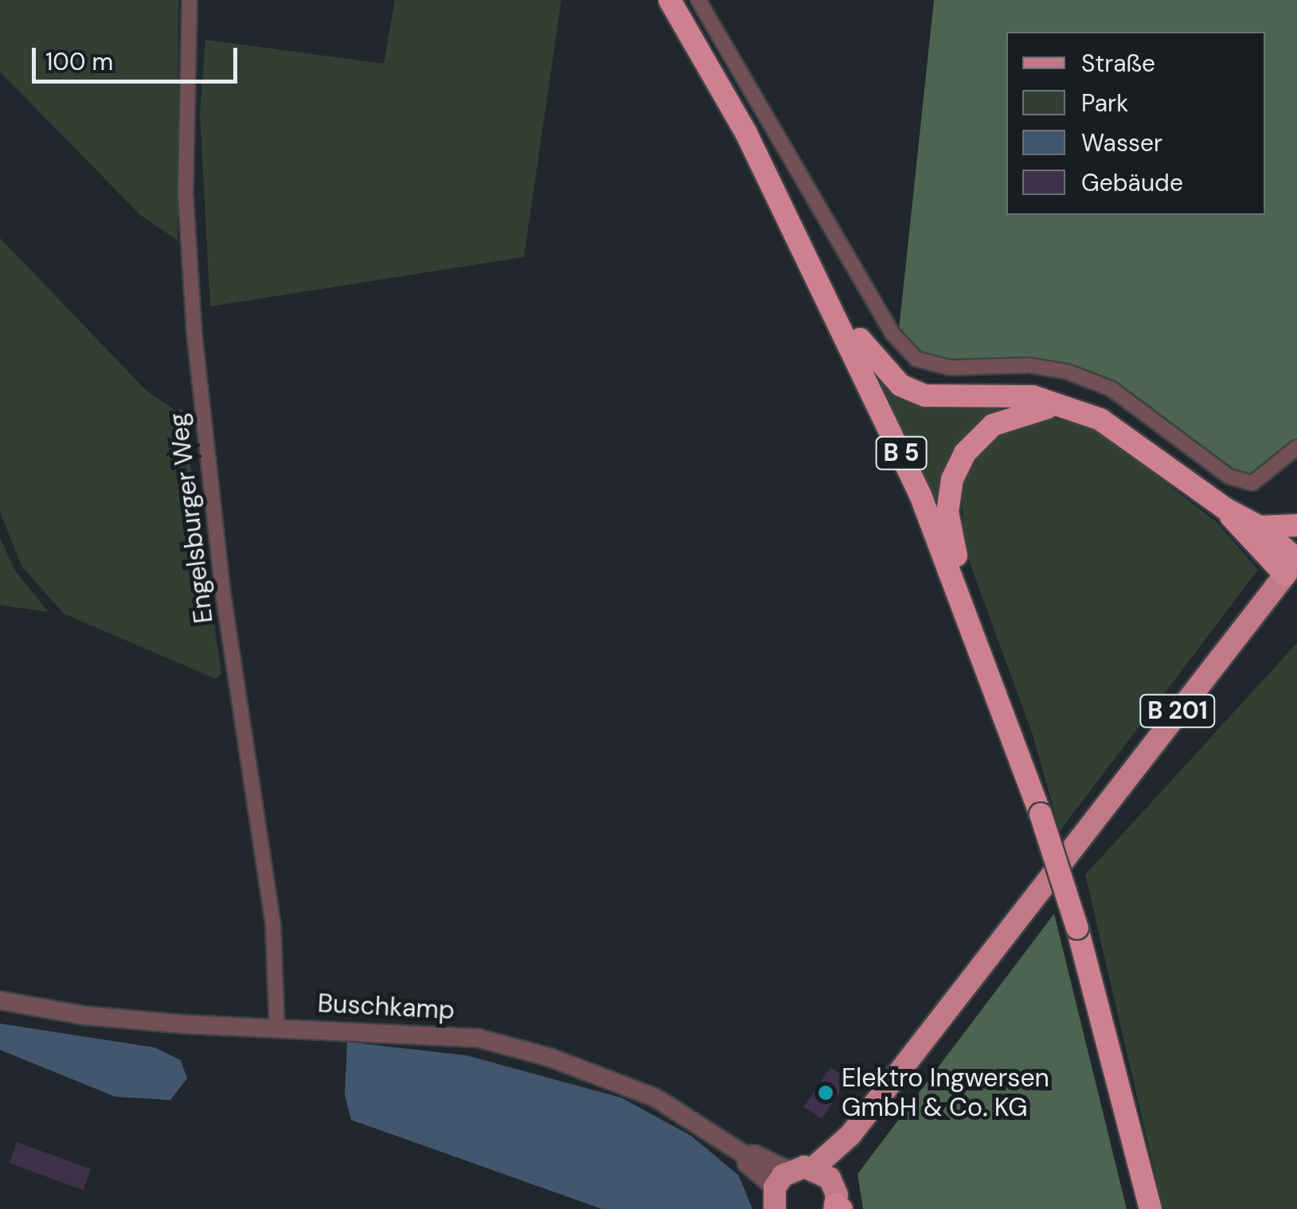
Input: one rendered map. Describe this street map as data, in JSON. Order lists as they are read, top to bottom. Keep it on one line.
{"streets":{"highway":["B 5"],"main road":["B 201"],"street":["Engelsburger Weg","Buschkamp"]},"crossings":[["Engelsburger Weg","Buschkamp"]],"places":["Elektro Ingwersen GmbH & Co. KG"],"legend":["Straße","Park","Wasser","Gebäude"],"scale_bar":"100 m"}
